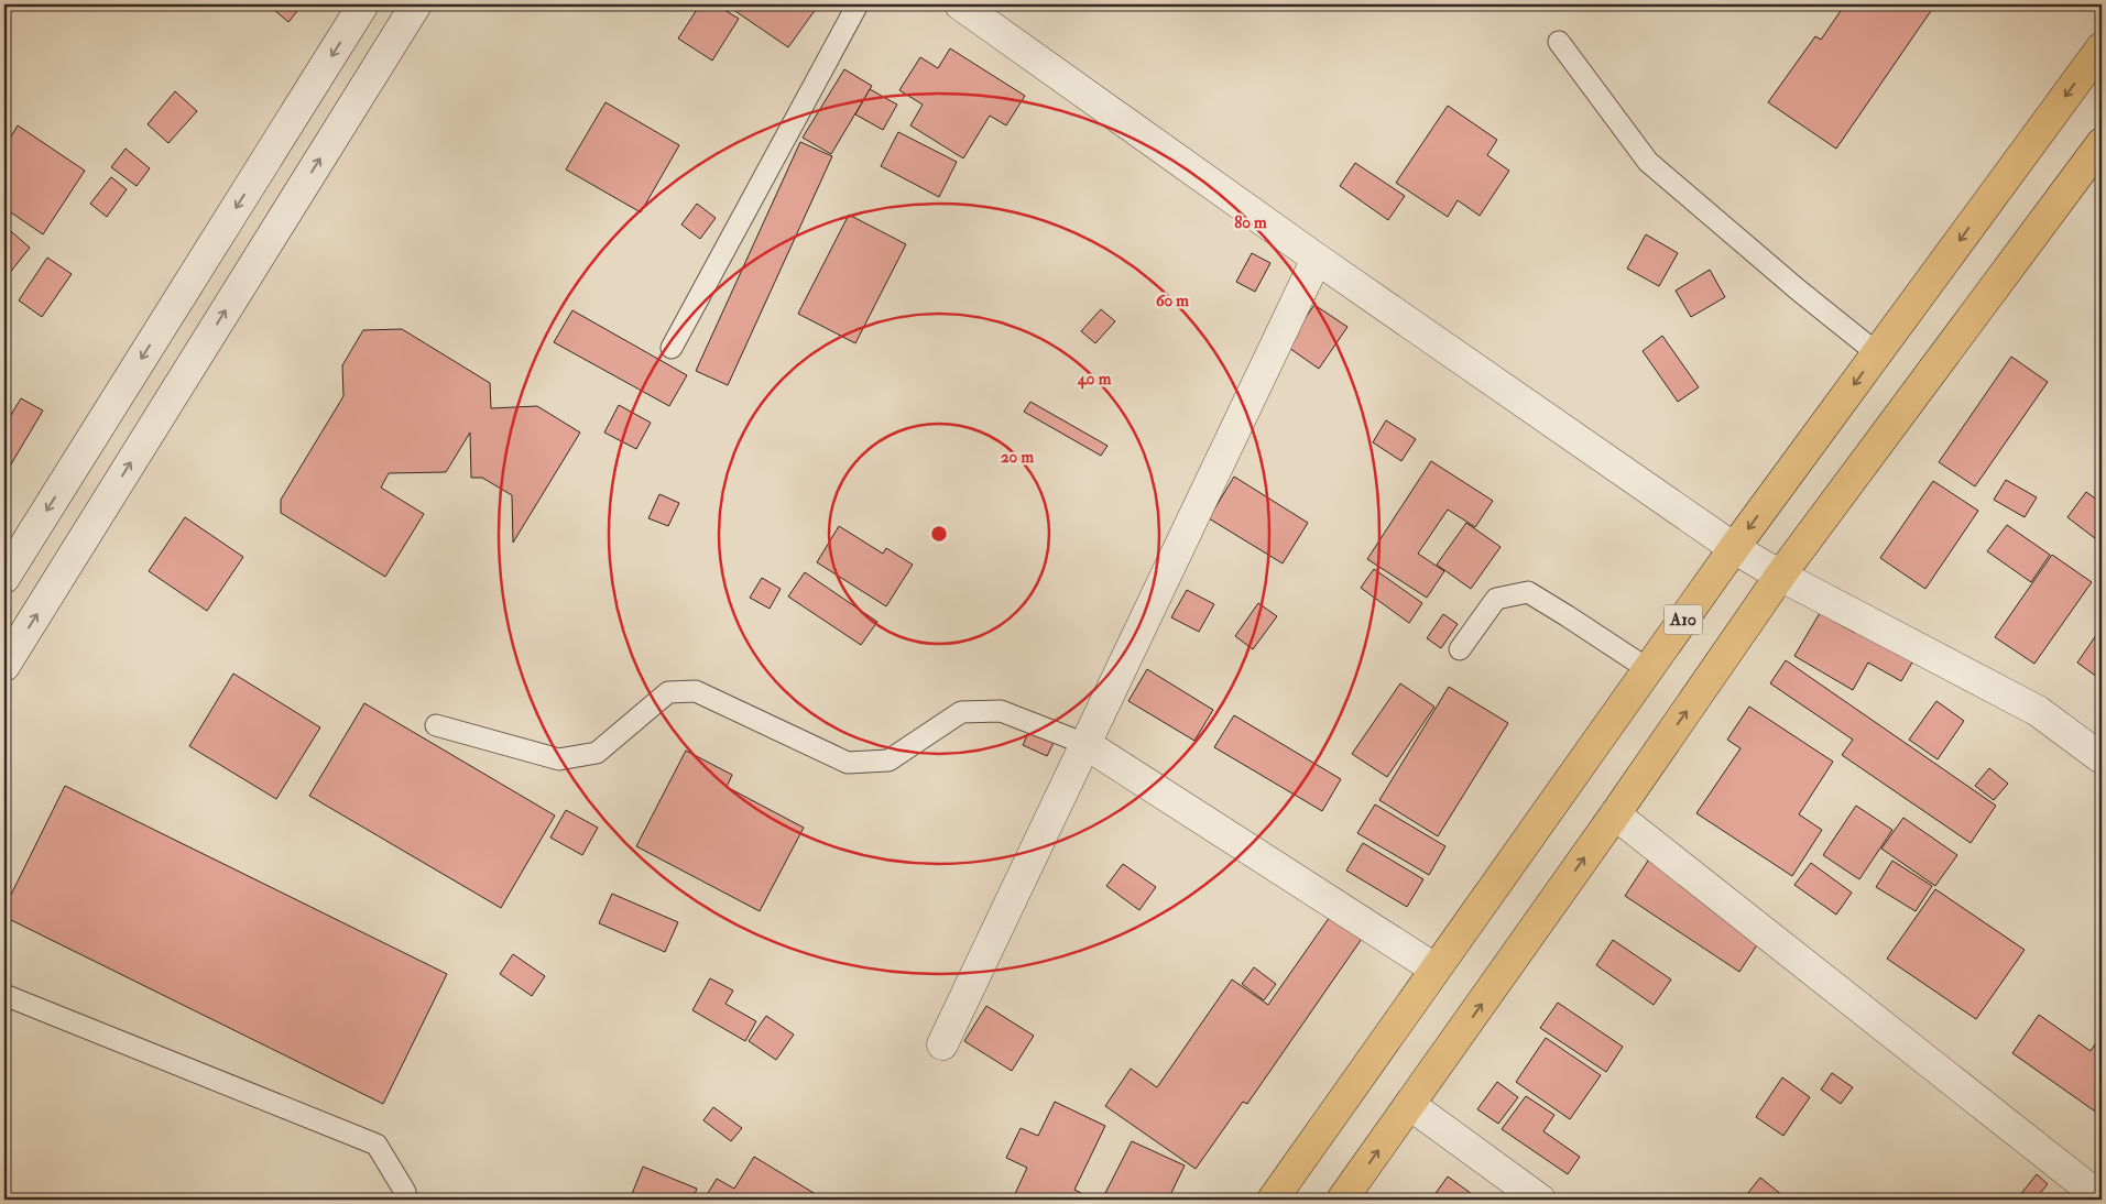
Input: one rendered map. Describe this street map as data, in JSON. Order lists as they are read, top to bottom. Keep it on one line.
{"streets":{"highway":["A10"]},"rings":["80 m","60 m","40 m","20 m"]}
